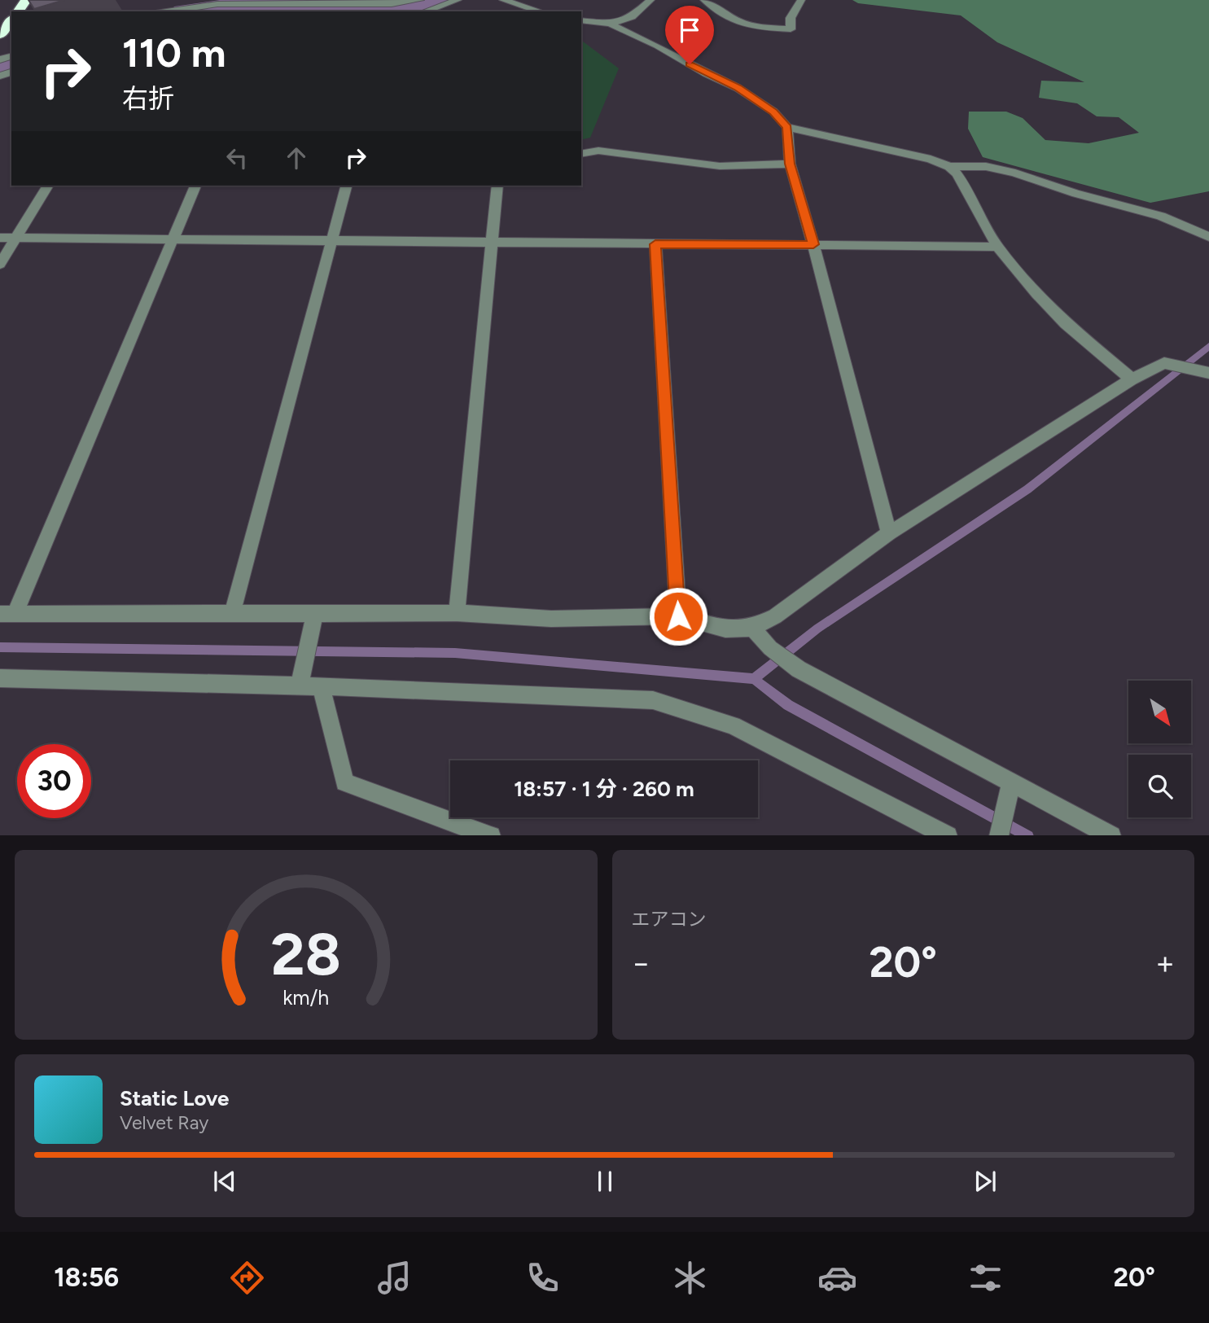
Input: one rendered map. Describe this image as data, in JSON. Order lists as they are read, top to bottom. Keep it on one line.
{"north":"bottom right","page":{"turn":["110 m","右折"],"limit":"30","trip":"18:57 · 1 分 · 260 m","tile":"エアコン","heat":["−","20°","+"],"song":["Static Love","Velvet Ray"],"tabs":["18:56","20°"],"gauge":["28","km/h"]}}
